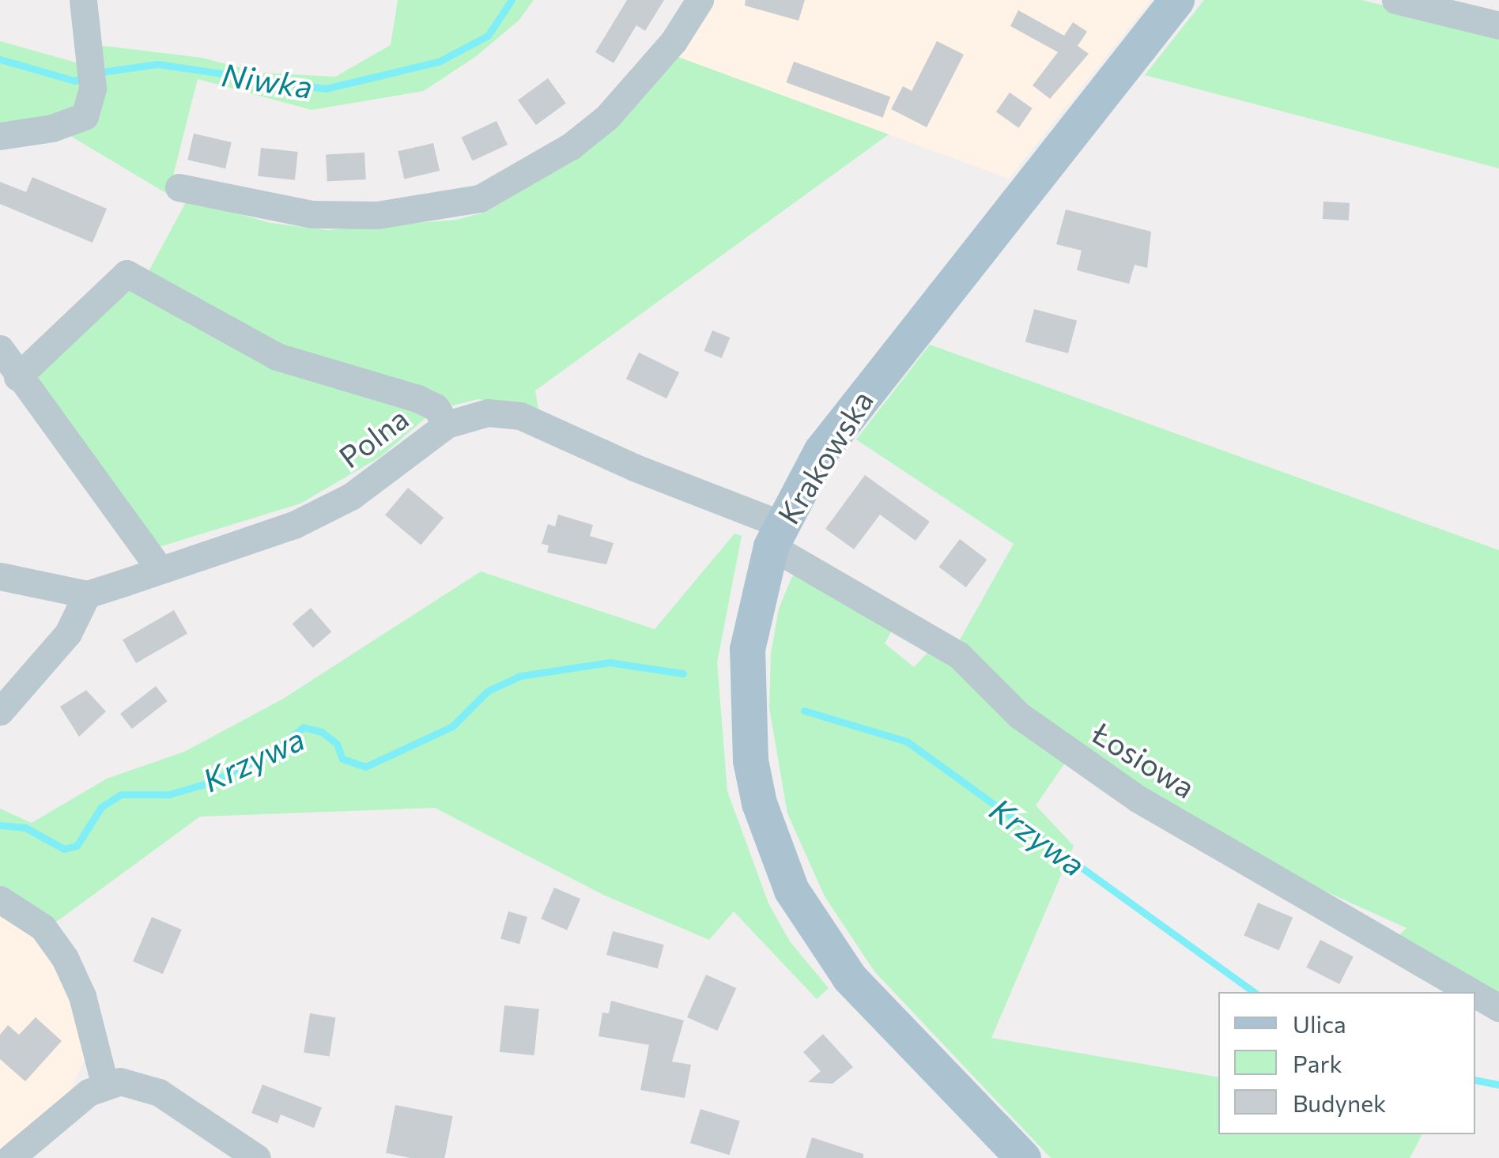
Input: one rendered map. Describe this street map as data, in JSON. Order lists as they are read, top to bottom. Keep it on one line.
{"streets":{"main road":["Krakowska"],"street":["Polna","Łosiowa"]},"crossings":[["Polna","Krakowska"],["Polna","Łosiowa"],["Krakowska","Łosiowa"]],"water":["Niwka","Krzywa"],"legend":["Ulica","Park","Budynek"]}
